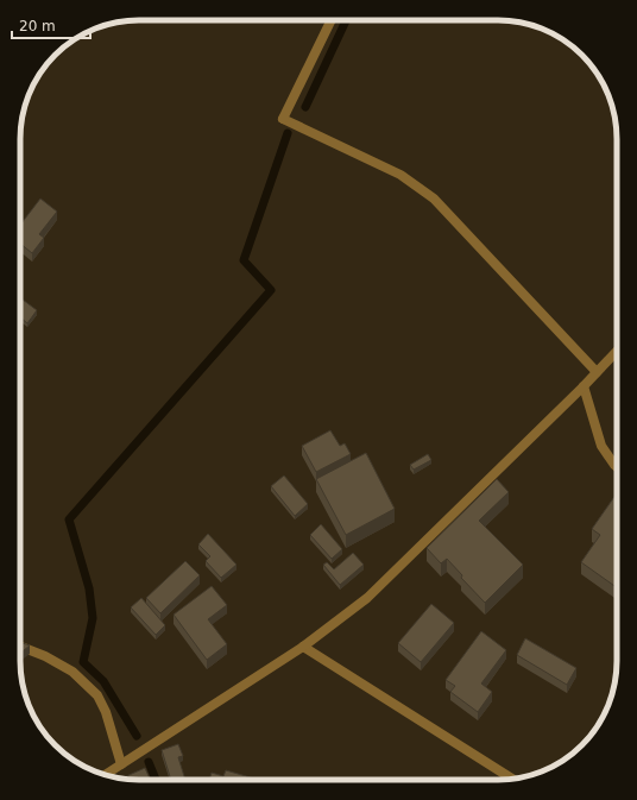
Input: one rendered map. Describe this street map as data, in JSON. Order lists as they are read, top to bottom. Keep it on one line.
{"scale_bar":"20 m"}
